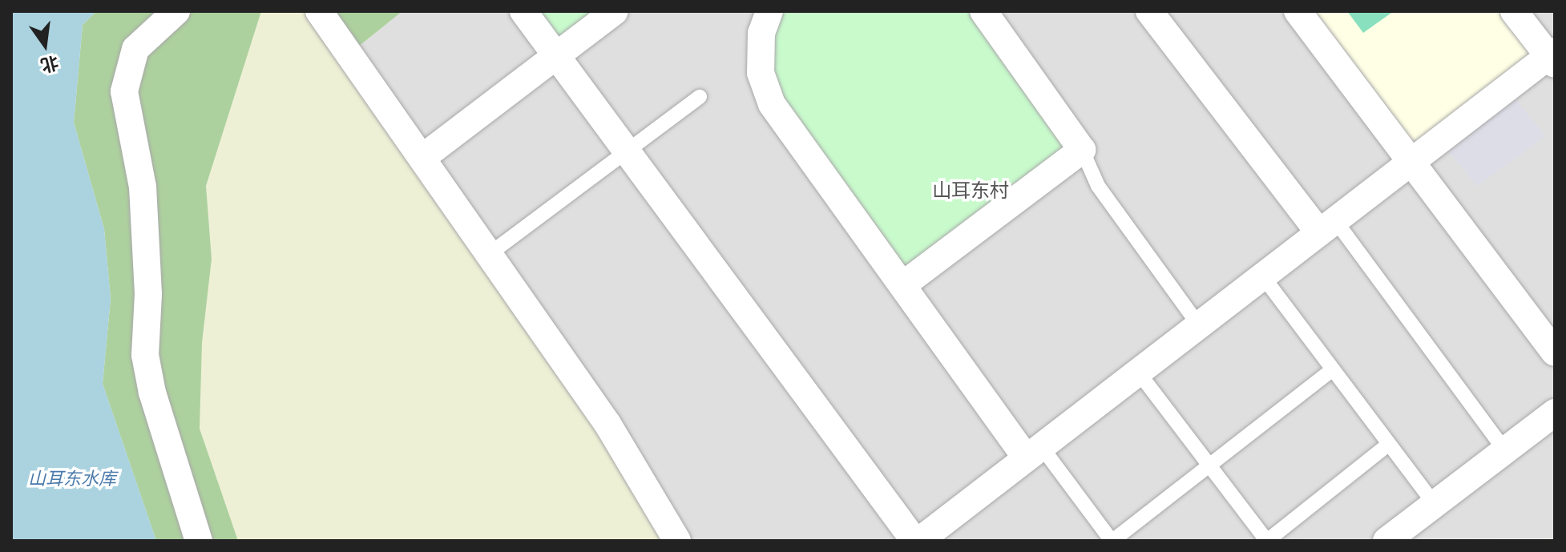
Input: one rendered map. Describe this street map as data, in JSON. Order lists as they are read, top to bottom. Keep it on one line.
{"districts":["山耳东村"],"water":["山耳东水库"],"north":"bottom"}
